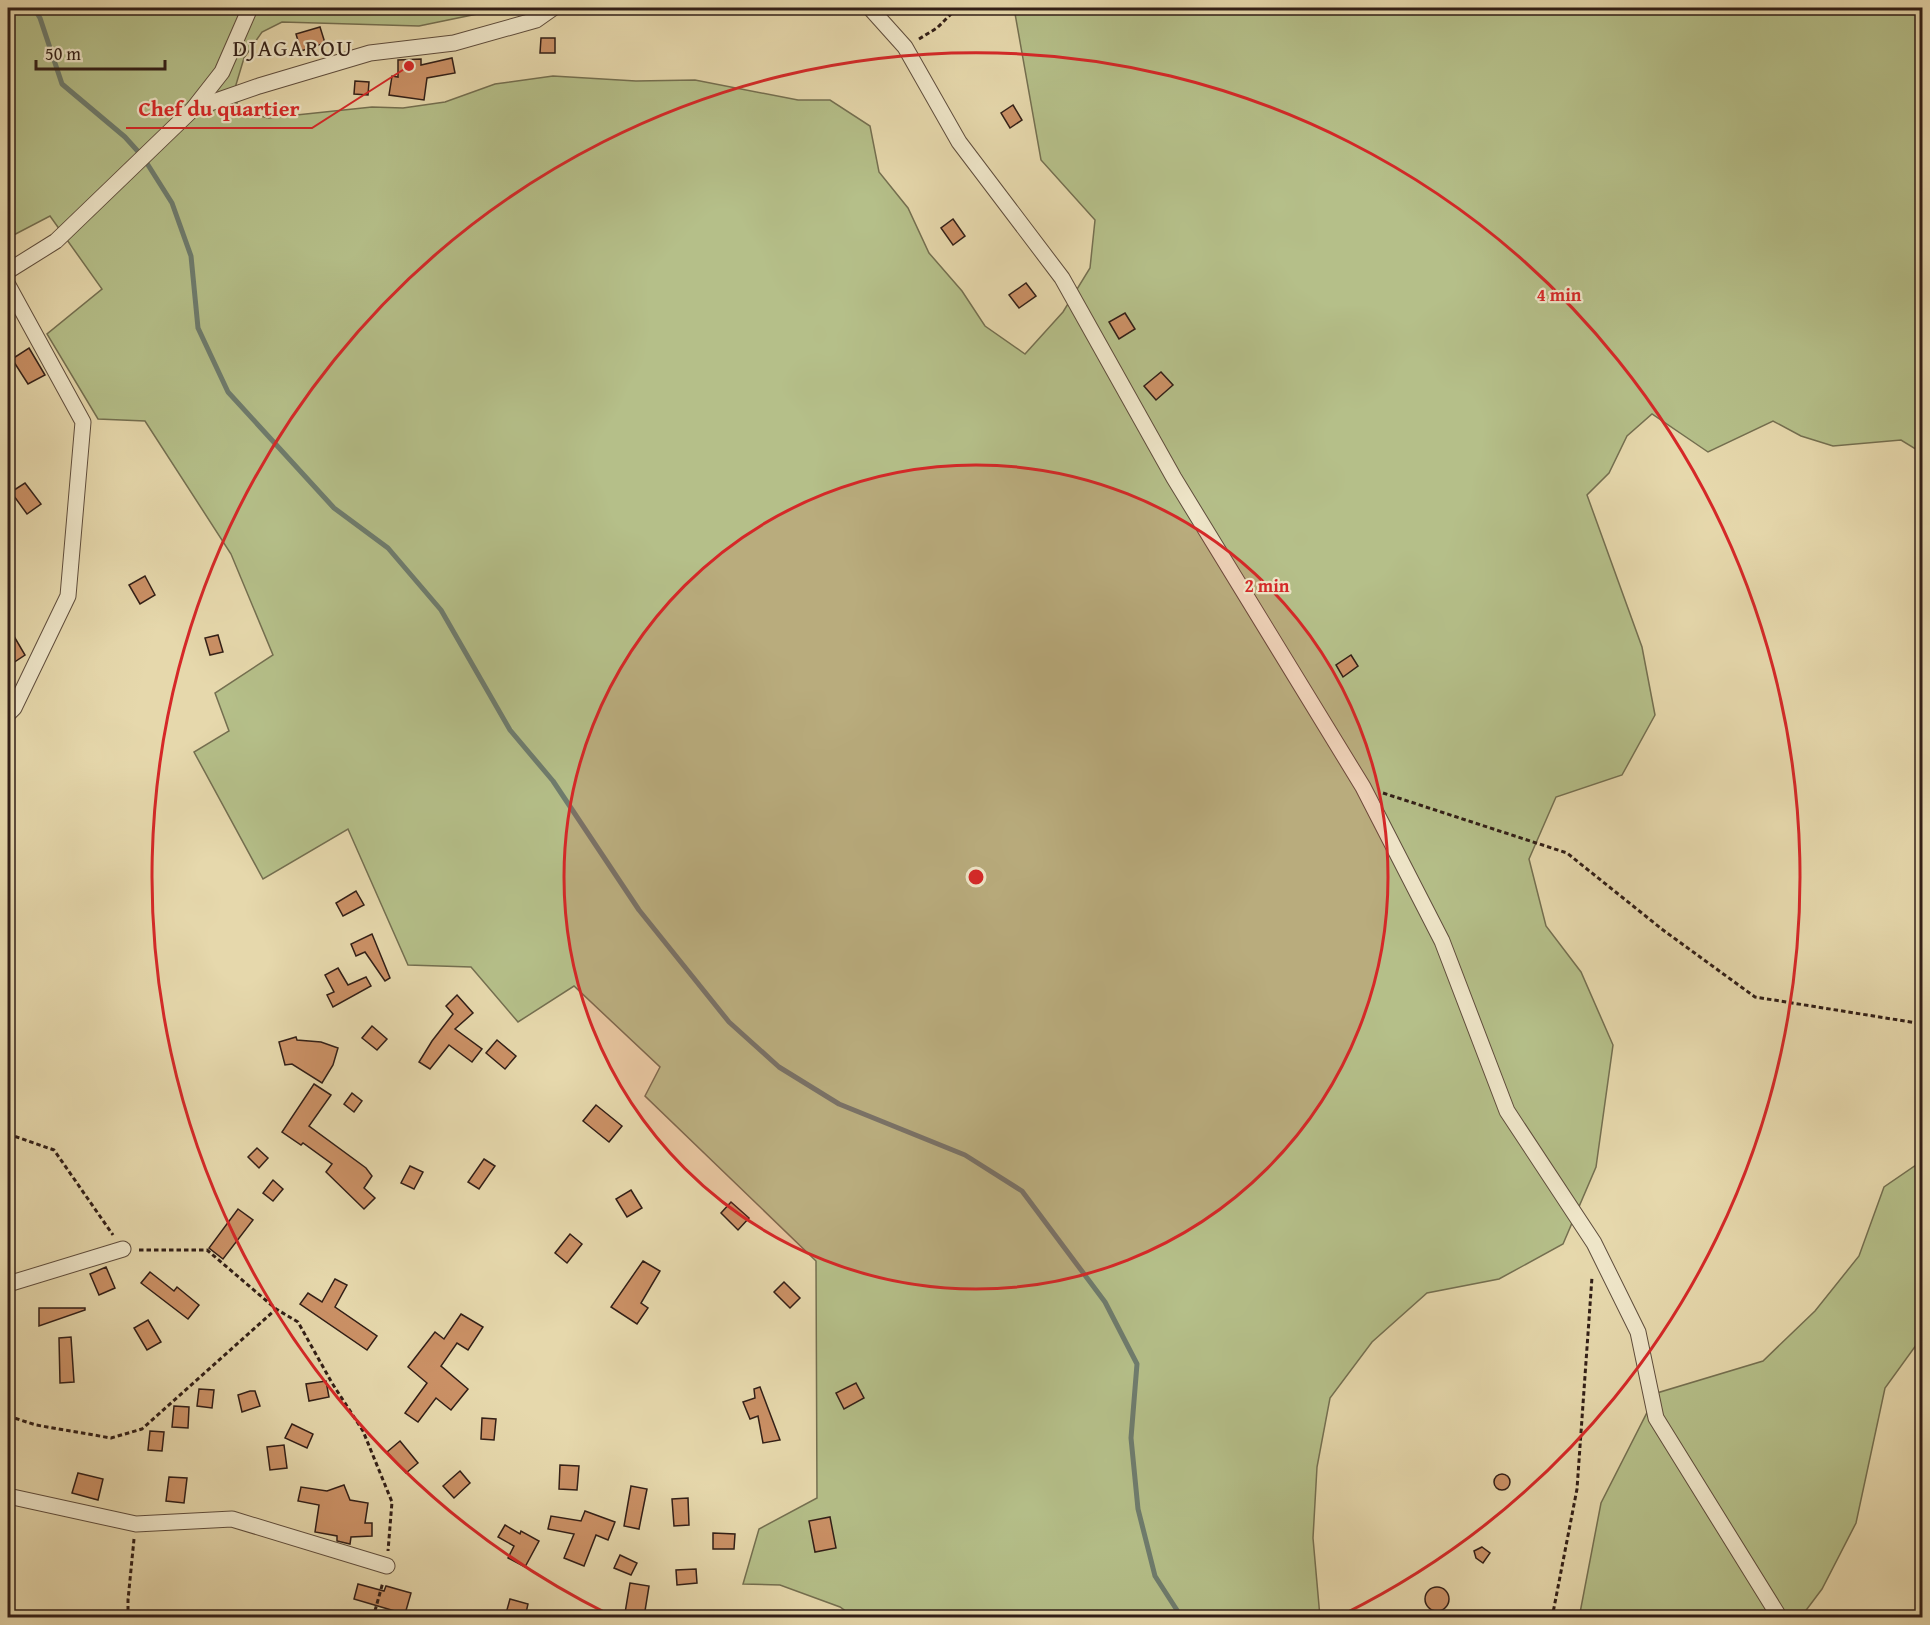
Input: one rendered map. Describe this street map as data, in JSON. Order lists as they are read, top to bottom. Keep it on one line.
{"districts":["DJAGAROU"],"places":["Chef du quartier"],"scale_bar":"50 m","rings":["4 min","2 min"]}
